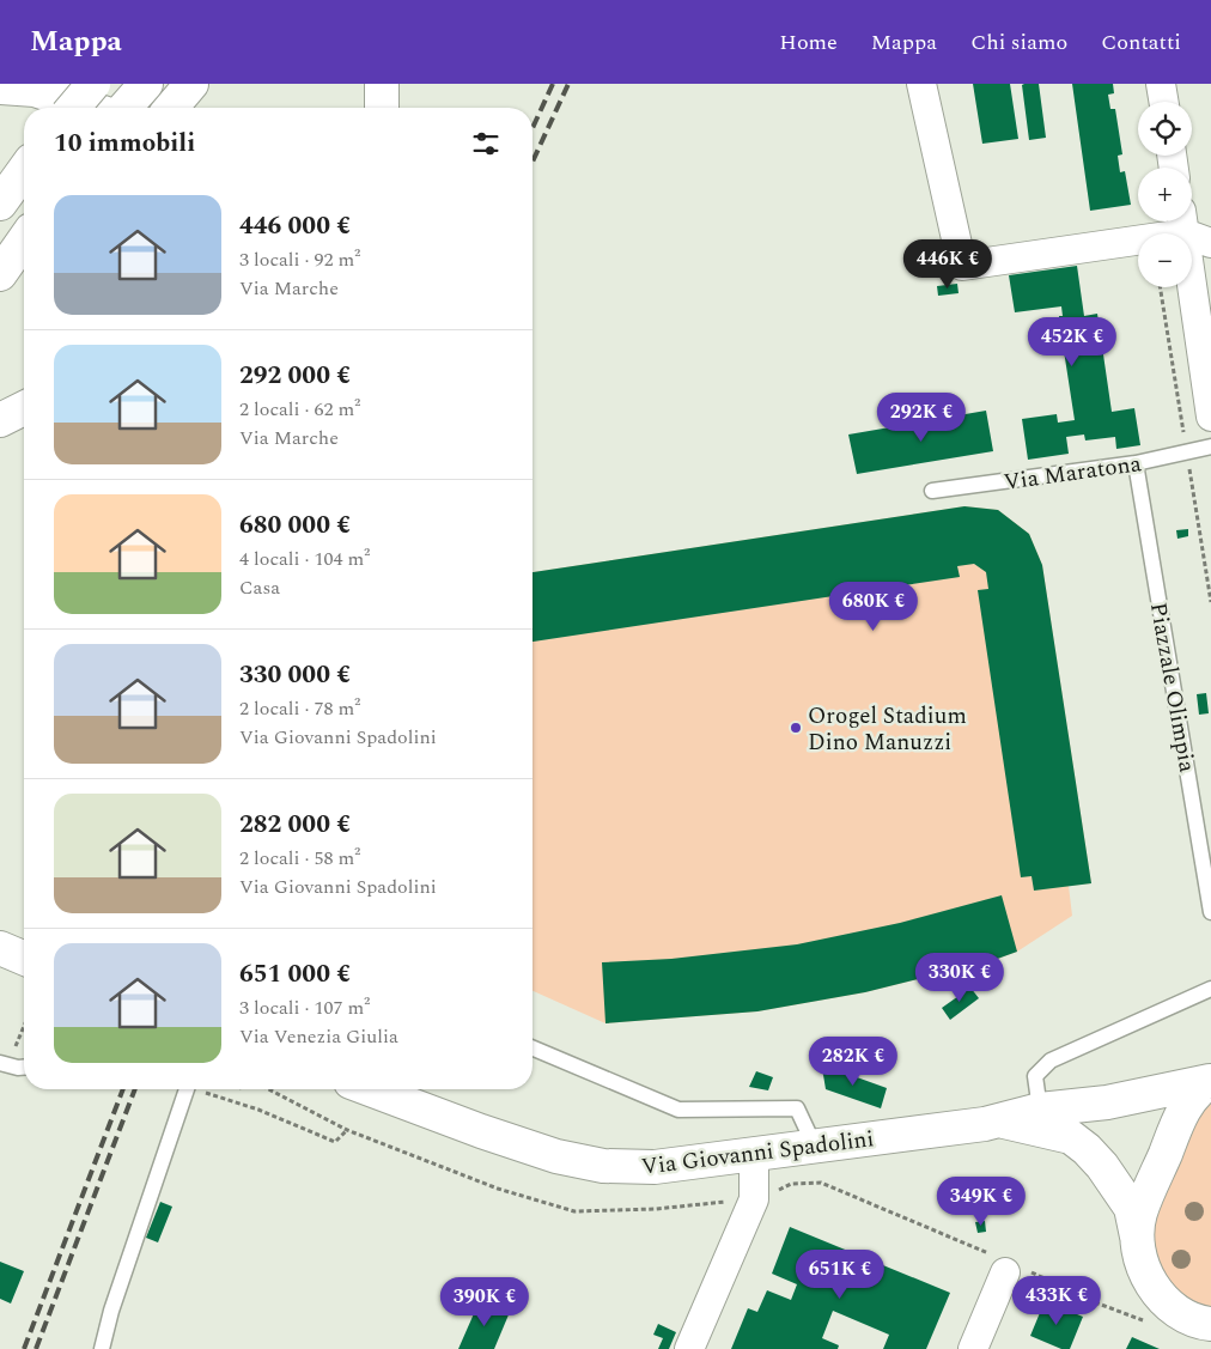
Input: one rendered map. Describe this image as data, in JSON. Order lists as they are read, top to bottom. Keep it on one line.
{"streets":{"main road":["Via Giovanni Spadolini"],"lane":["Via Maratona","Piazzale Olimpia"]},"crossings":[["Via Maratona","Piazzale Olimpia"]],"places":["Orogel Stadium Dino Manuzzi"],"page":{"header":"Mappa","nav":["Home","Mappa","Chi siamo","Contatti"],"map_buttons":["+","−"],"heading":"10 immobili","list":[{"name":"446 000 €","note":"3 locali · 92 m² · Via Marche"},{"name":"292 000 €","note":"2 locali · 62 m² · Via Marche"},{"name":"680 000 €","note":"4 locali · 104 m² · Casa"},{"name":"330 000 €","note":"2 locali · 78 m² · Via Giovanni Spadolini"},{"name":"282 000 €","note":"2 locali · 58 m² · Via Giovanni Spadolini"},{"name":"651 000 €","note":"3 locali · 107 m² · Via Venezia Giulia"}],"price":["446K €","452K €","292K €","680K €","330K €","282K €","349K €","651K €","433K €","390K €"]}}
